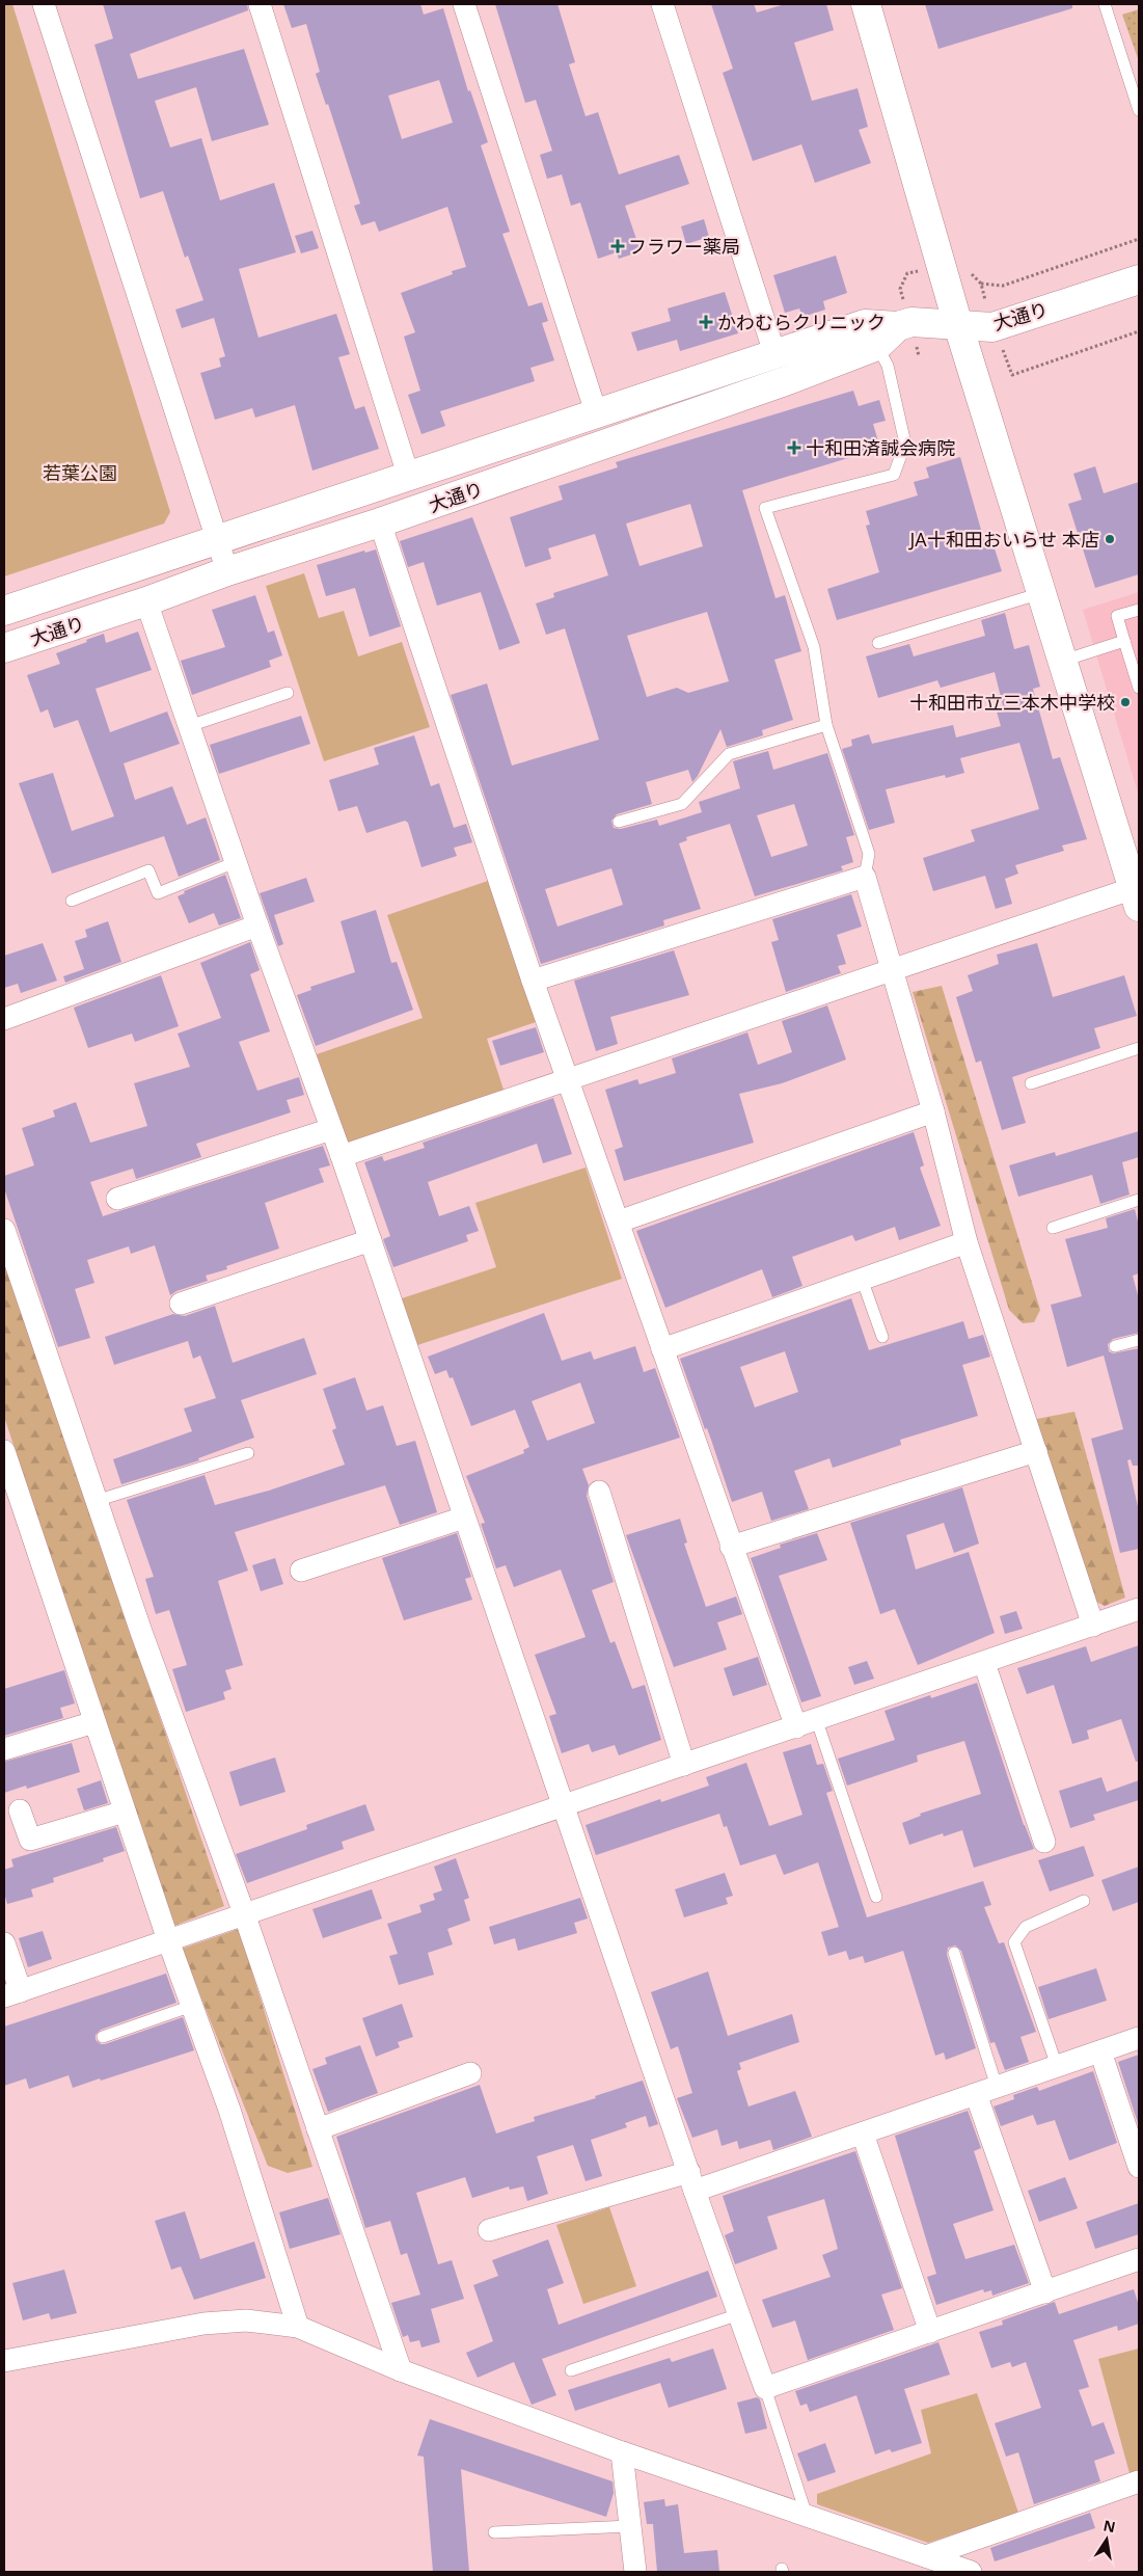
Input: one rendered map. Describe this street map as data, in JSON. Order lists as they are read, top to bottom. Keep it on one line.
{"streets":{"street":["大通り"]},"parks":["若葉公園"],"places":{"health":["フラワー薬局","かわむらクリニック","十和田済誠会病院"],"other":["JA十和田おいらせ 本店","十和田市立三本木中学校"]},"north":"top"}
